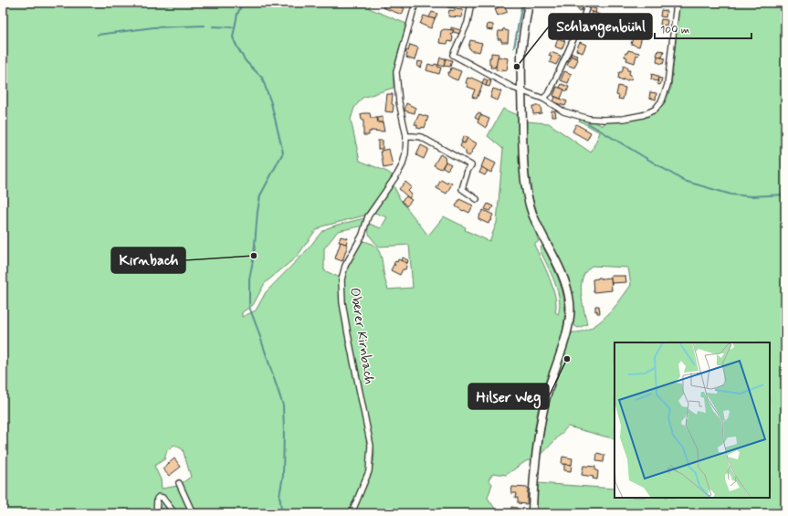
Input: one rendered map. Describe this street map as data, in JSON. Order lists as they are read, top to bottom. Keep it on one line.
{"streets":{"street":["Oberer Kirnbach"]},"places":["Schlangenbühl","Kirnbach","Hilser Weg"],"scale_bar":"100 m"}
